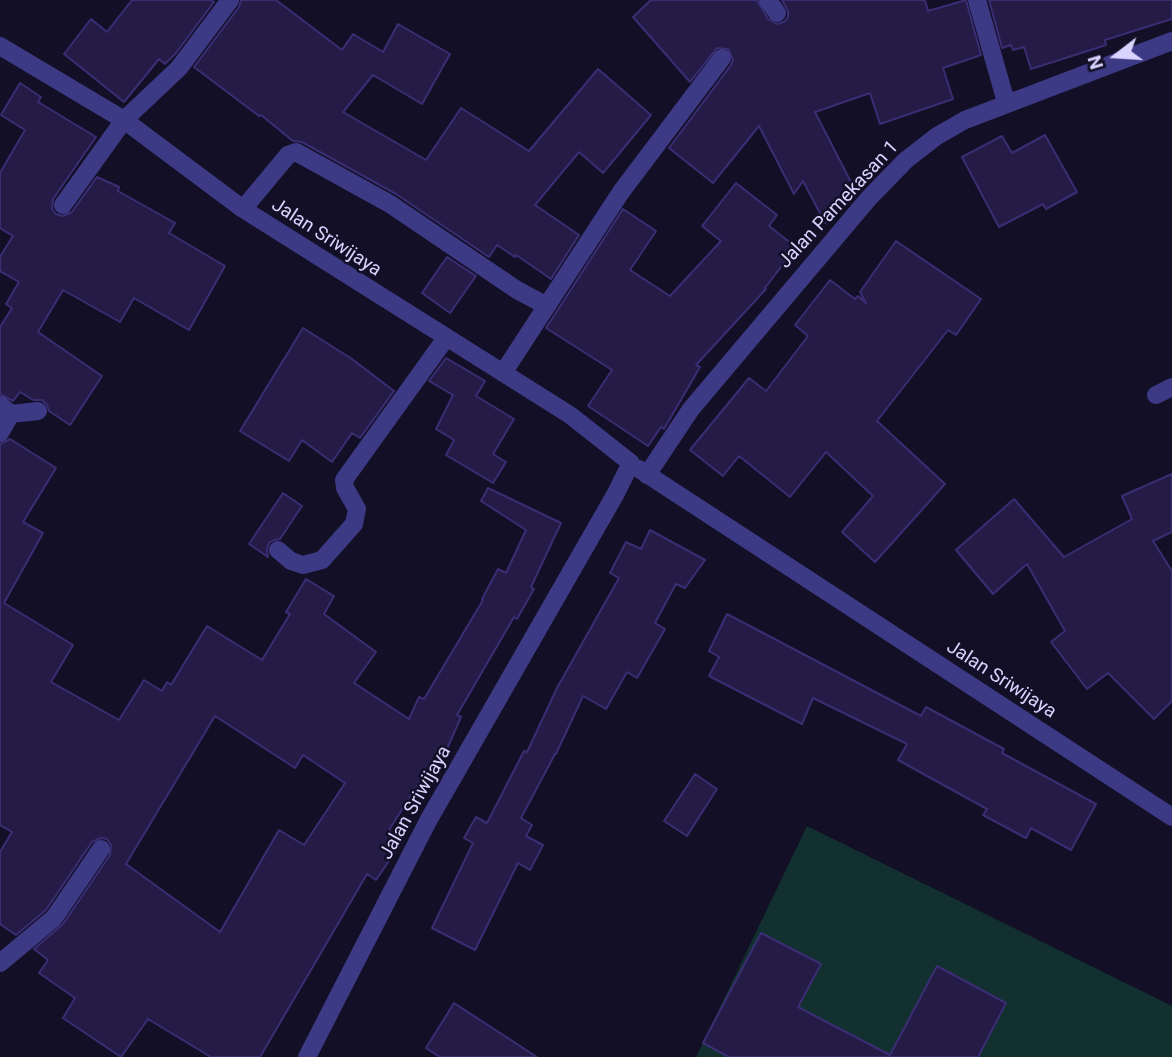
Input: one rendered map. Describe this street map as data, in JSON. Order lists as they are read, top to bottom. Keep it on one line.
{"streets":{"street":["Jalan Pamekasan 1","Jalan Sriwijaya"]},"crossings":[["Jalan Pamekasan 1","Jalan Sriwijaya"]],"north":"left"}
